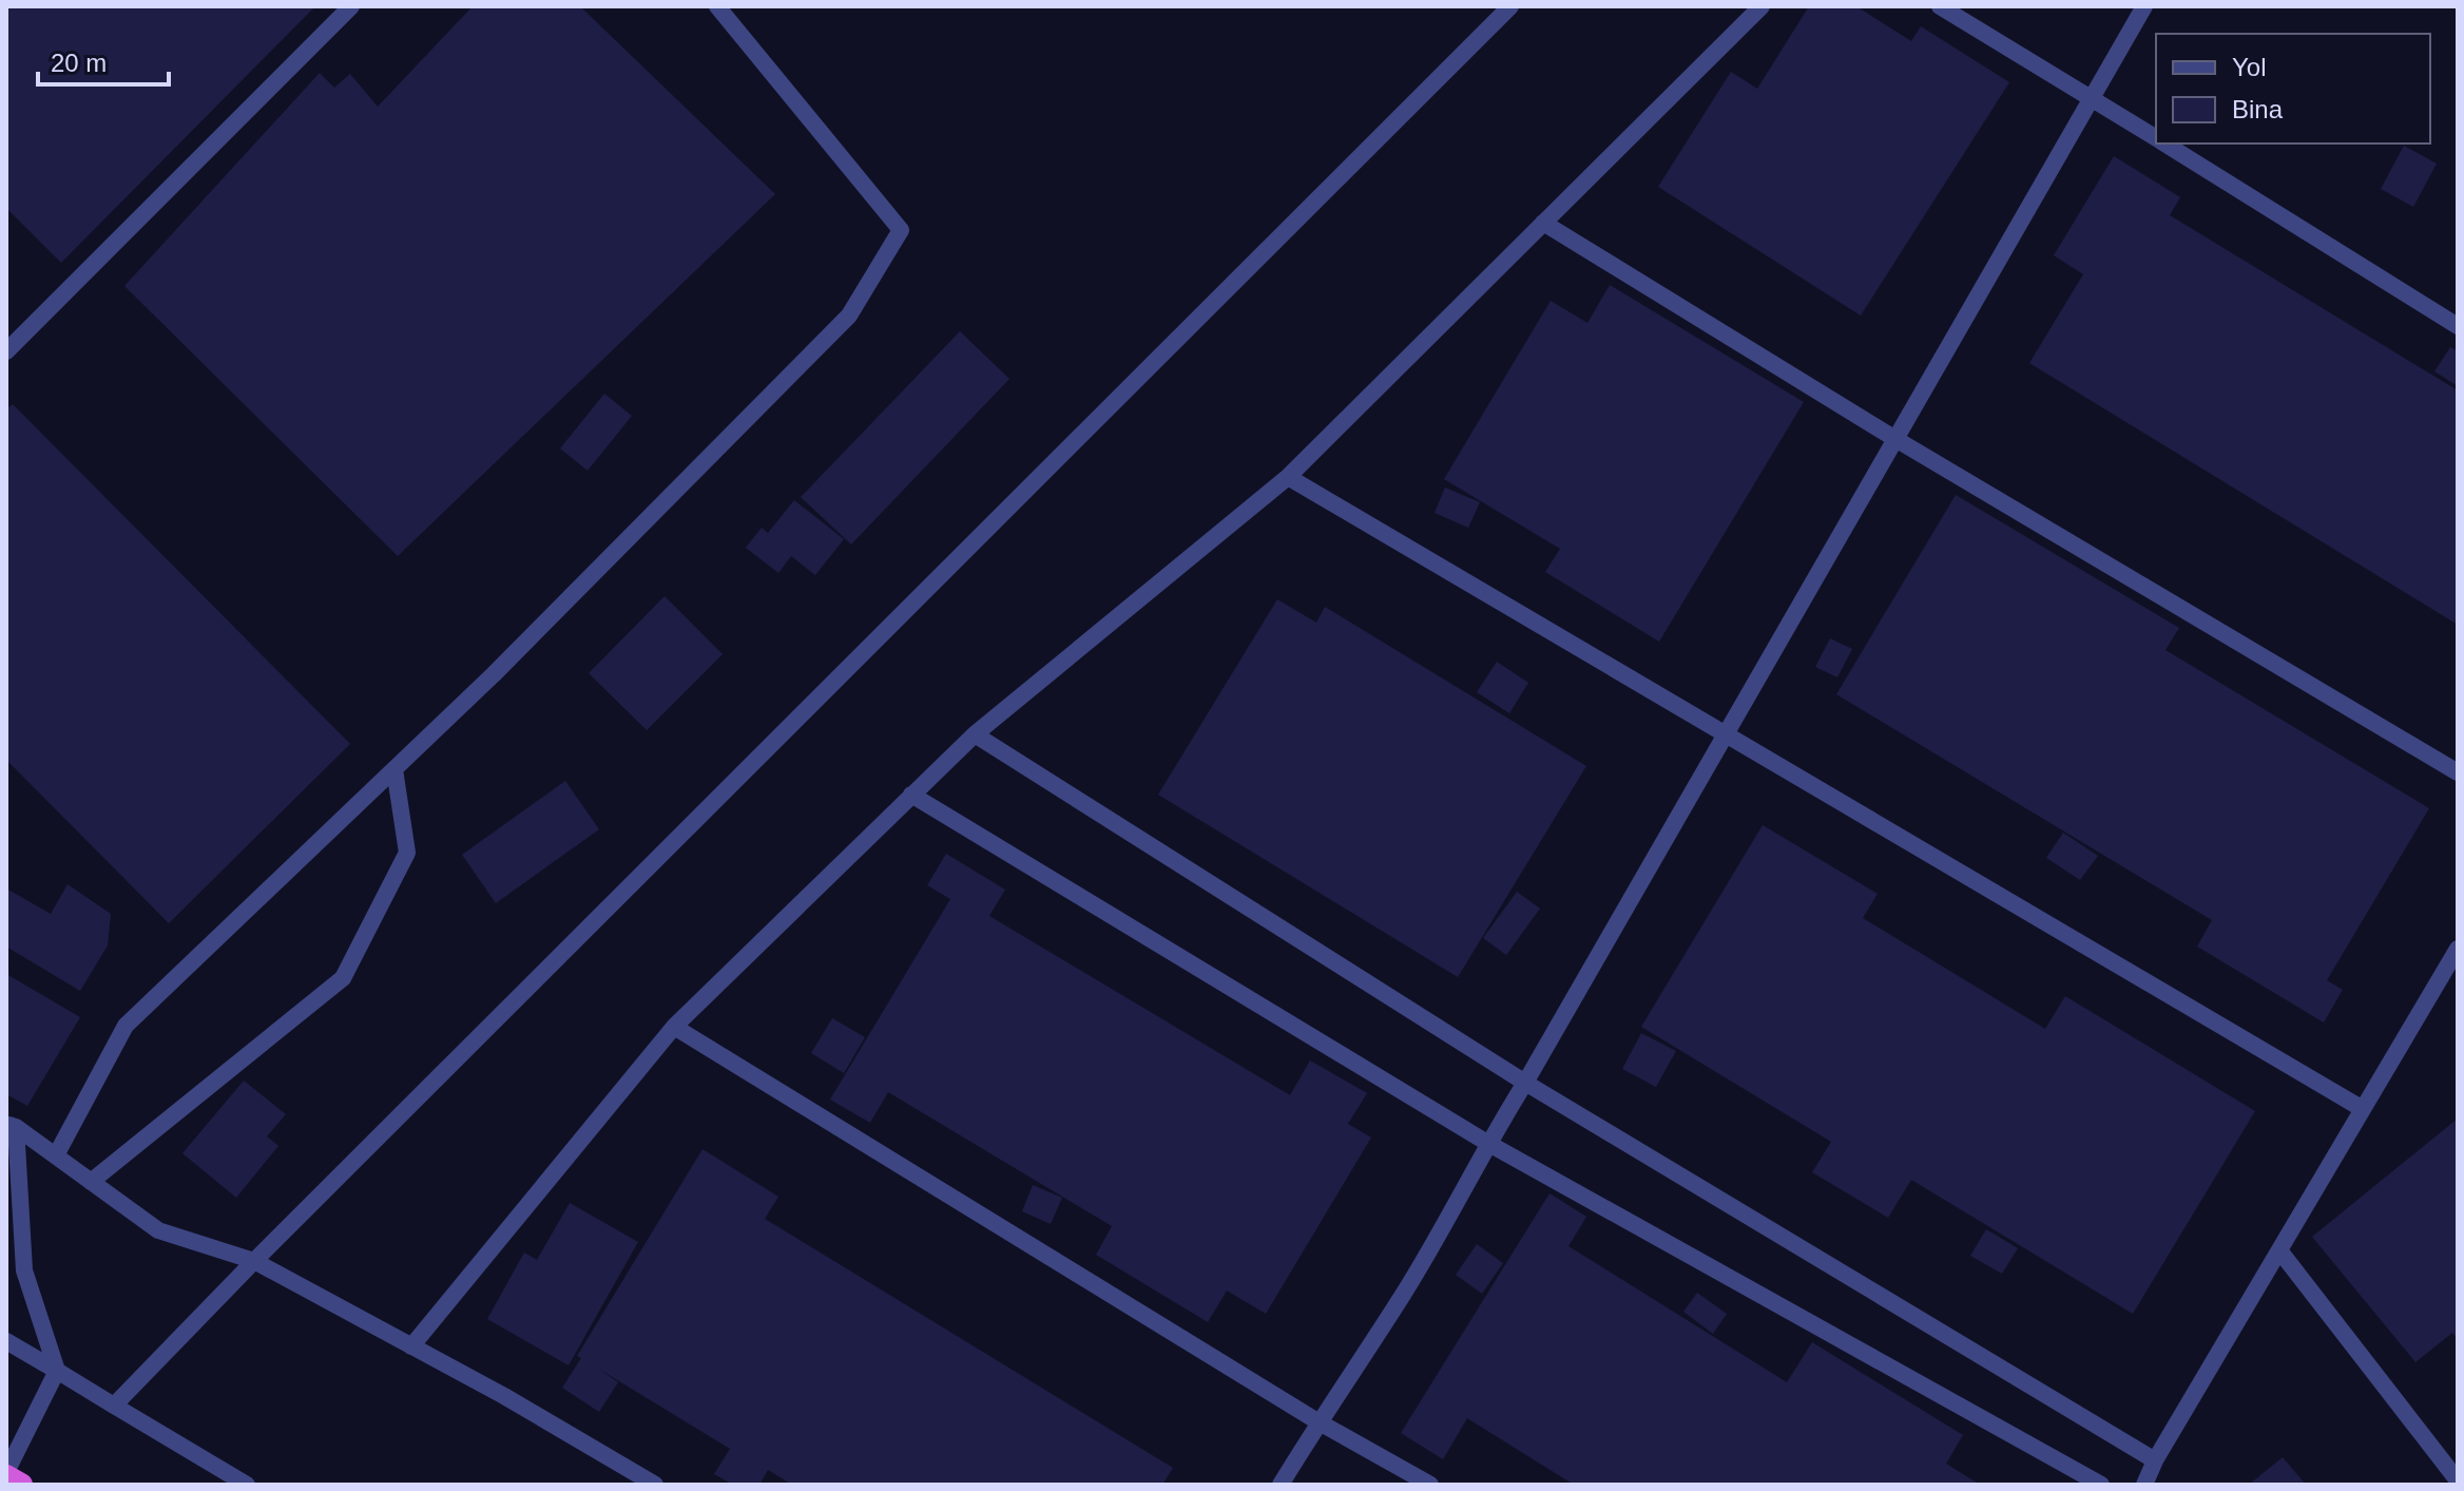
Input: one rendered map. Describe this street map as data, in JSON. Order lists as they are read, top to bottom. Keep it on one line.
{"legend":["Yol","Bina"],"scale_bar":"20 m"}
